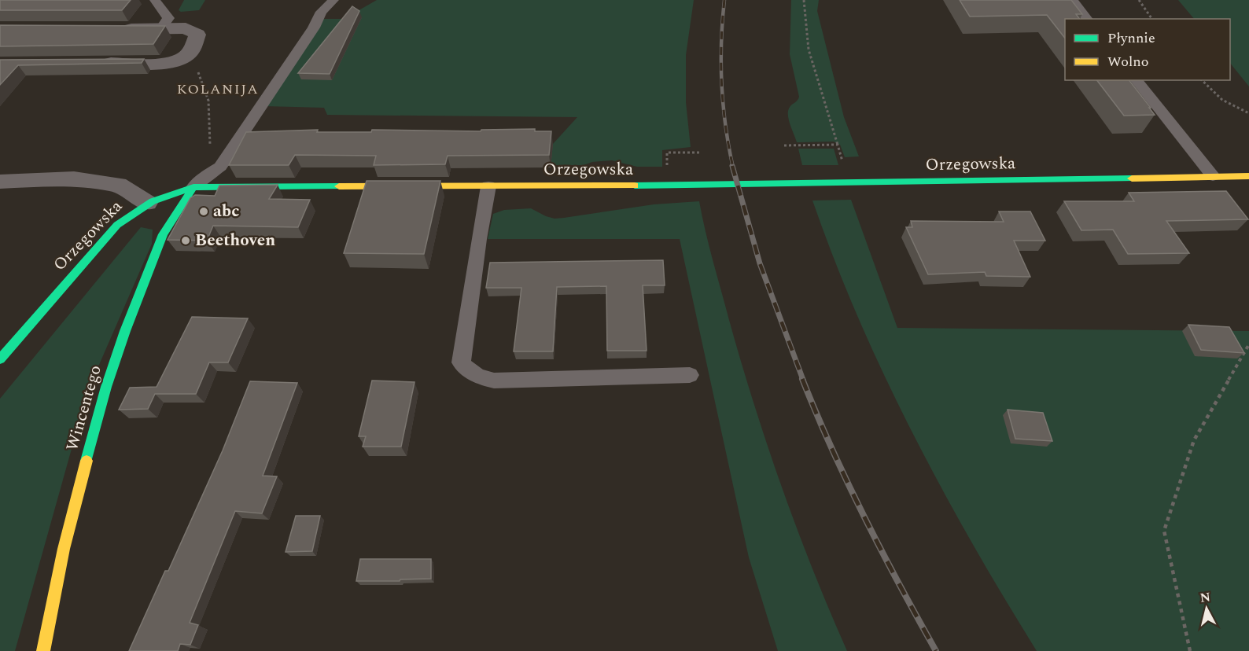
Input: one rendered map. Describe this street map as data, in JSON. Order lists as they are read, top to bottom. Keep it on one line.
{"streets":{"street":["Orzegowska","Wincentego"]},"crossings":[["Orzegowska","Wincentego"]],"districts":["KOLANIJA"],"places":["abc","Beethoven"],"legend":["Płynnie","Wolno"],"north":"top"}
